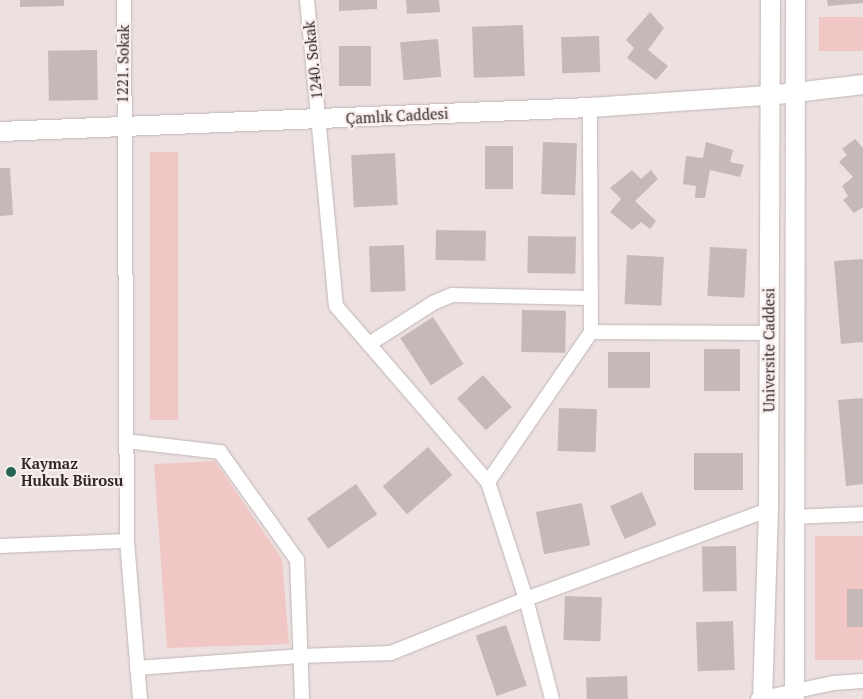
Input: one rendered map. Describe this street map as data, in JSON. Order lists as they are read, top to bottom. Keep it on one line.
{"streets":{"street":["1240. Sokak","1221. Sokak","Çamlık Caddesi","Universite Caddesi"]},"crossings":[["1240. Sokak","Çamlık Caddesi"],["1221. Sokak","Çamlık Caddesi"],["Çamlık Caddesi","Universite Caddesi"]],"places":["Kaymaz Hukuk Bürosu"]}
